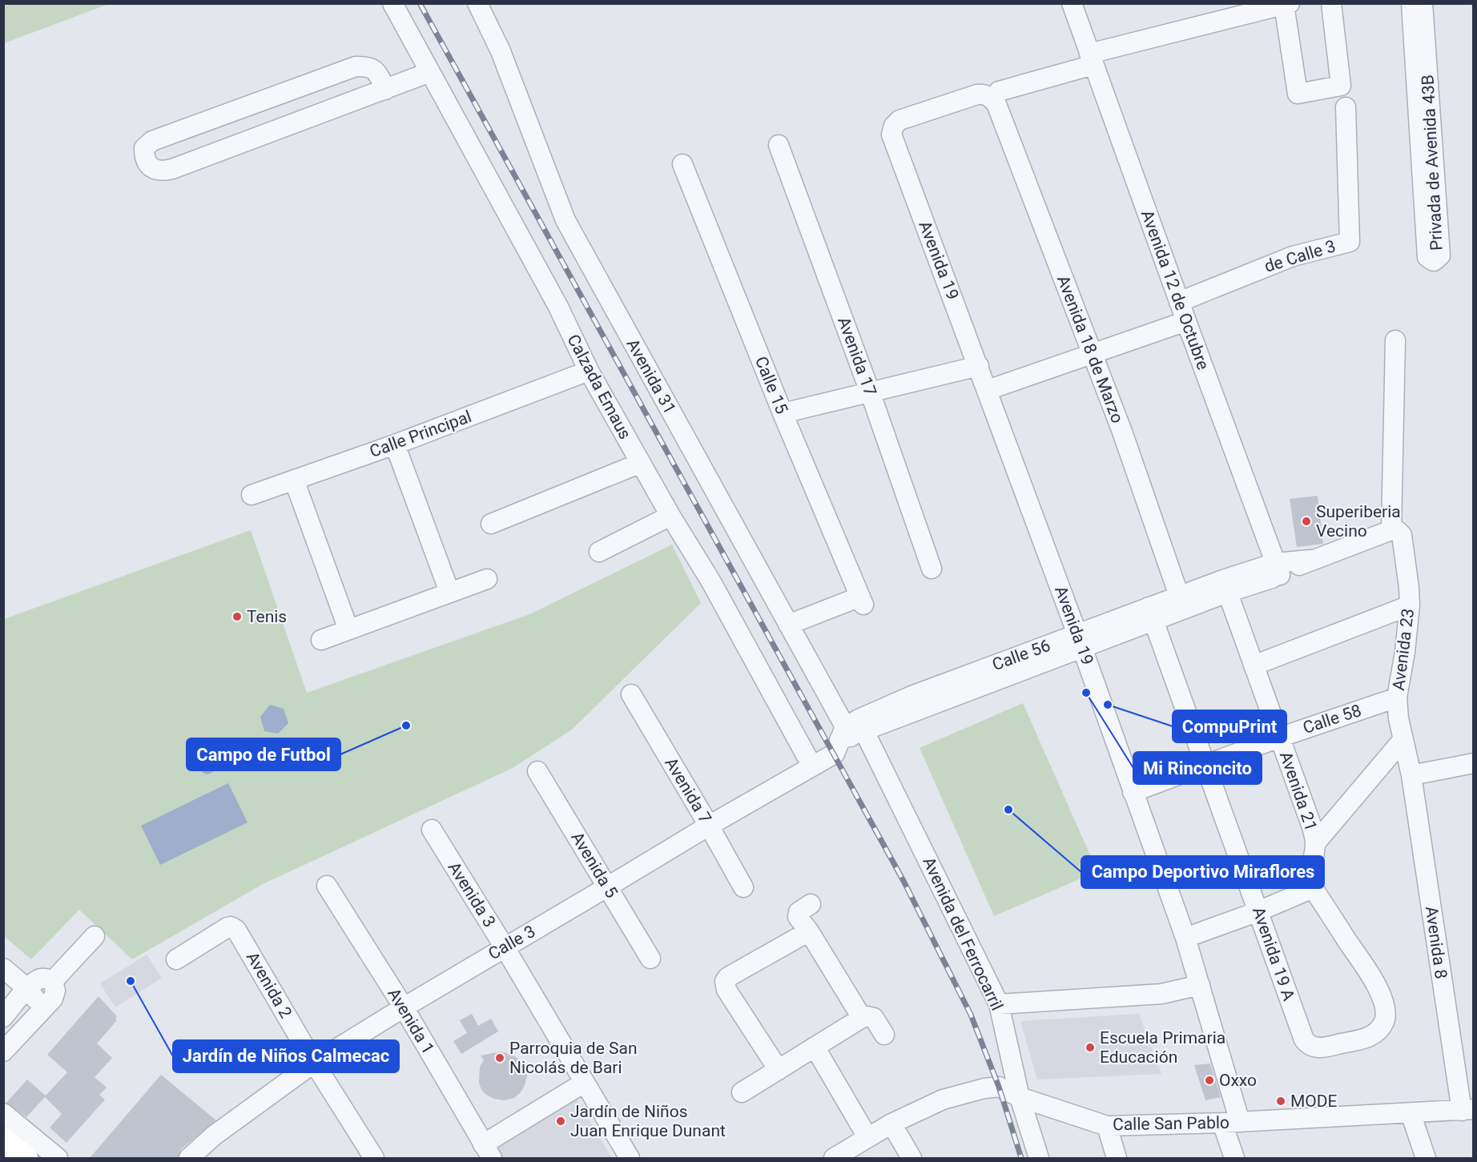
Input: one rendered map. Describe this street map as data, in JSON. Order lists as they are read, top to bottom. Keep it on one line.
{"streets":{"street":["Privada de Avenida 43B","de Calle 3","Avenida 19","Avenida 12 de Octubre","Avenida 18 de Marzo","Avenida 17","Avenida 31","Calle 15","Calzada Emaus","Calle Principal","Avenida 23","Calle 56","Calle 58","Avenida 7","Avenida 21","Avenida 5","Avenida 3","Avenida del Ferrocarril","Calle 3","Avenida 8","Avenida 19 A","Avenida 2","Avenida 1","Calle San Pablo"]},"crossings":[["de Calle 3","Avenida 12 de Octubre"],["Avenida 19","Avenida 18 de Marzo"],["Avenida 19","Calle 56"],["Avenida 19","Calle 58"],["Avenida 19","Calle San Pablo"],["Avenida 12 de Octubre","Calle 56"],["Avenida 18 de Marzo","Calle 56"],["Avenida 31","Calle 15"],["Avenida 31","Calle 56"],["Avenida 31","Avenida del Ferrocarril"],["Avenida 31","Calle 3"],["Calzada Emaus","Calle Principal"],["Calzada Emaus","Calle 3"],["Avenida 23","Calle 56"],["Avenida 23","Calle 58"],["Avenida 23","Avenida 8"],["Calle 56","Avenida 21"],["Calle 56","Avenida del Ferrocarril"],["Calle 56","Calle 3"],["Calle 56","Avenida 19 A"],["Calle 58","Avenida 21"],["Calle 58","Avenida 19 A"],["Avenida 7","Calle 3"],["Avenida 21","Avenida 19 A"],["Avenida 5","Calle 3"],["Avenida 3","Calle 3"],["Avenida del Ferrocarril","Calle 3"],["Avenida del Ferrocarril","Calle San Pablo"],["Calle 3","Avenida 2"],["Calle 3","Avenida 1"],["Avenida 8","Calle San Pablo"]],"places":["Superiberia Vecino","Tenis","Mi Rinconcito","CompuPrint","Campo de Futbol","Campo Deportivo Miraflores","Jardín de Niños Calmecac","Escuela Primaria Educación","Parroquia de San Nicolás de Bari","Oxxo","MODE","Jardín de Niños Juan Enrique Dunant"]}
